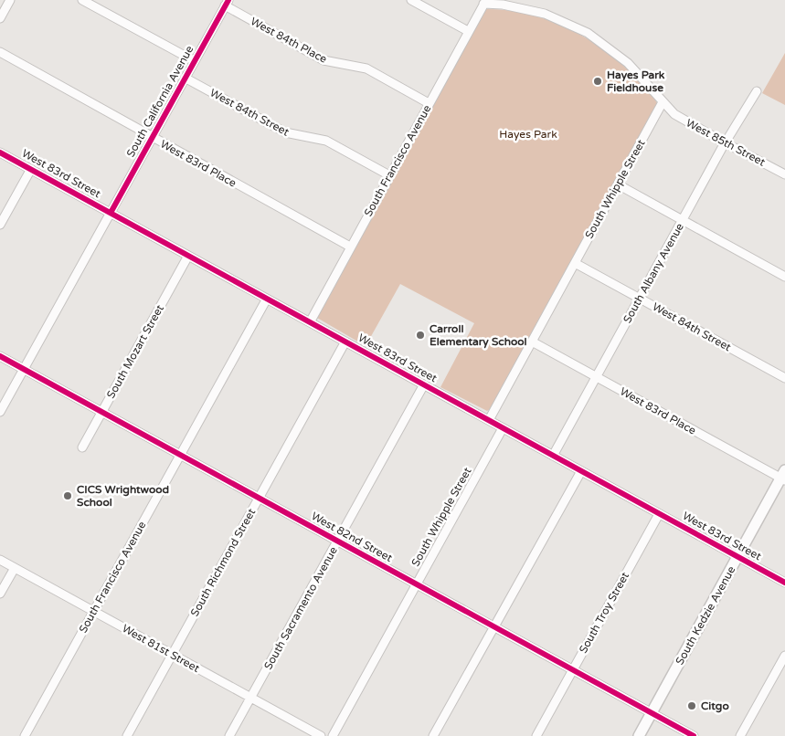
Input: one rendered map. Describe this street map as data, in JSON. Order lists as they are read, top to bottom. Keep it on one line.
{"streets":{"main road":["South Kedzie Avenue"],"street":["West 84th Place","South California Avenue","West 84th Street","West 85th Street","South Francisco Avenue","West 83rd Place","West 83rd Street","South Whipple Street","South Albany Avenue","South Mozart Street","West 82nd Street","South Richmond Street","South Sacramento Avenue","South Troy Street","West 81st Street"]},"crossings":[["West 84th Place","South California Avenue"],["West 84th Place","South Francisco Avenue"],["South California Avenue","West 84th Street"],["South California Avenue","West 83rd Place"],["South California Avenue","West 83rd Street"],["South California Avenue","West 82nd Street"],["West 84th Street","South Francisco Avenue"],["West 84th Street","South Whipple Street"],["West 84th Street","South Albany Avenue"],["West 85th Street","South Francisco Avenue"],["West 85th Street","South Whipple Street"],["West 85th Street","South Albany Avenue"],["South Francisco Avenue","West 83rd Place"],["South Francisco Avenue","West 83rd Street"],["South Francisco Avenue","West 82nd Street"],["South Francisco Avenue","West 81st Street"],["West 83rd Place","South Whipple Street"],["West 83rd Place","South Albany Avenue"],["West 83rd Place","South Kedzie Avenue"],["West 83rd Street","South Whipple Street"],["West 83rd Street","South Albany Avenue"],["West 83rd Street","South Mozart Street"],["West 83rd Street","South Richmond Street"],["West 83rd Street","South Sacramento Avenue"],["West 83rd Street","South Troy Street"],["West 83rd Street","South Kedzie Avenue"],["South Whipple Street","West 82nd Street"],["South Mozart Street","West 82nd Street"],["West 82nd Street","South Richmond Street"],["West 82nd Street","South Sacramento Avenue"],["West 82nd Street","South Troy Street"],["West 82nd Street","South Kedzie Avenue"],["South Richmond Street","West 81st Street"],["South Sacramento Avenue","West 81st Street"]],"parks":["Hayes Park"],"places":["Hayes Park Fieldhouse","Carroll Elementary School","CICS Wrightwood School","Citgo"]}
